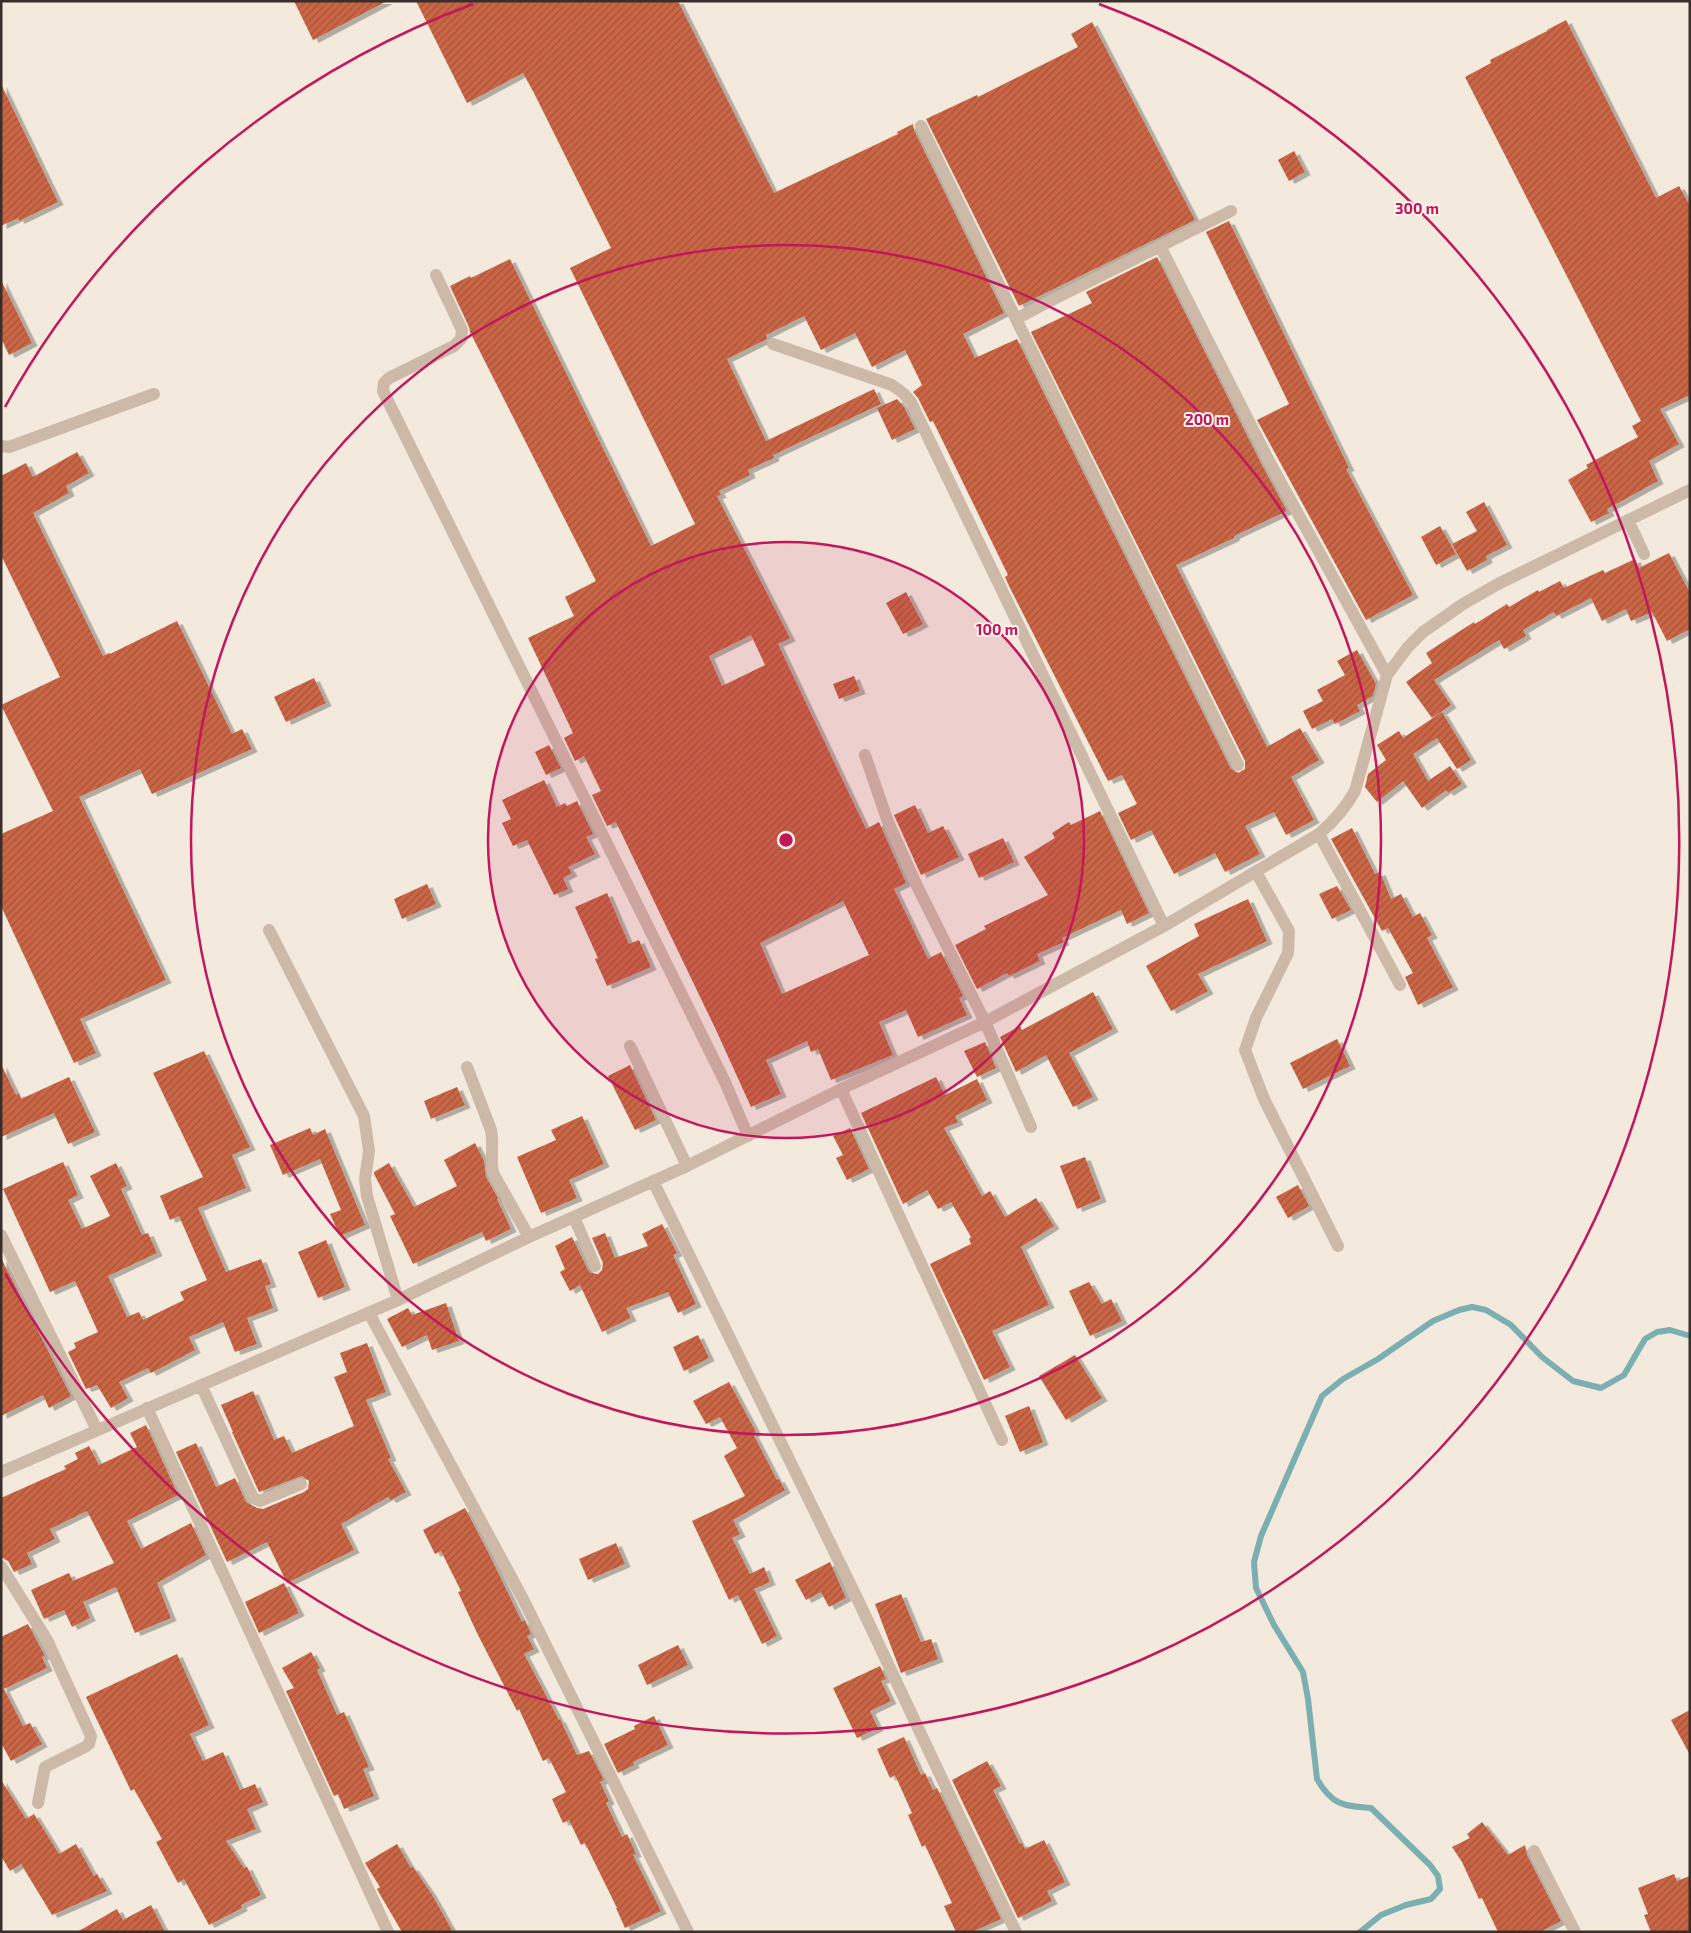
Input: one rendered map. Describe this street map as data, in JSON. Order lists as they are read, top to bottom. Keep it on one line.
{"rings":["300 m","200 m","100 m"]}
